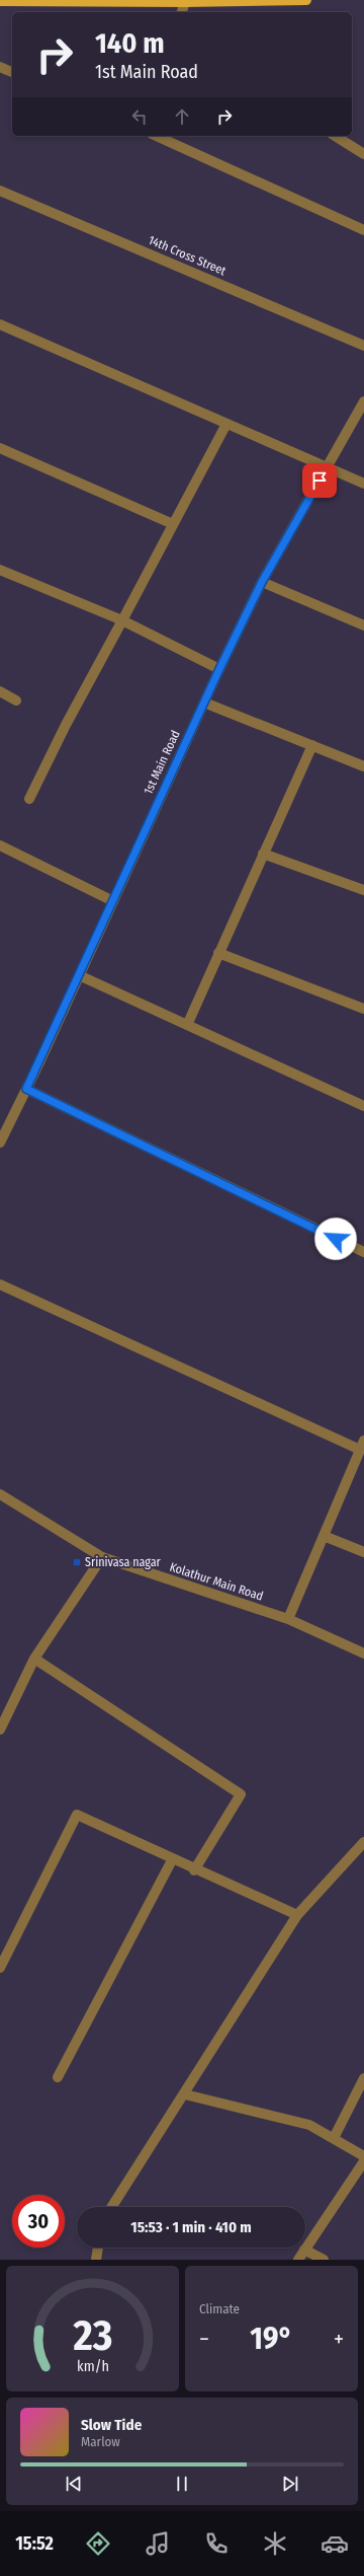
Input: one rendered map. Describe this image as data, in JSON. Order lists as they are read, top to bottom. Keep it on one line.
{"streets":{"street":["14th Cross Street","1st Main Road","Kolathur Main Road"]},"places":{"transit":["Srinivasa nagar"]},"page":{"turn":["140 m","1st Main Road"],"limit":"30","trip":"15:53 · 1 min · 410 m","tile":"Climate","heat":["−","19°","+"],"song":["Slow Tide","Marlow"],"tabs":"15:52","gauge":["23","km/h"]}}
